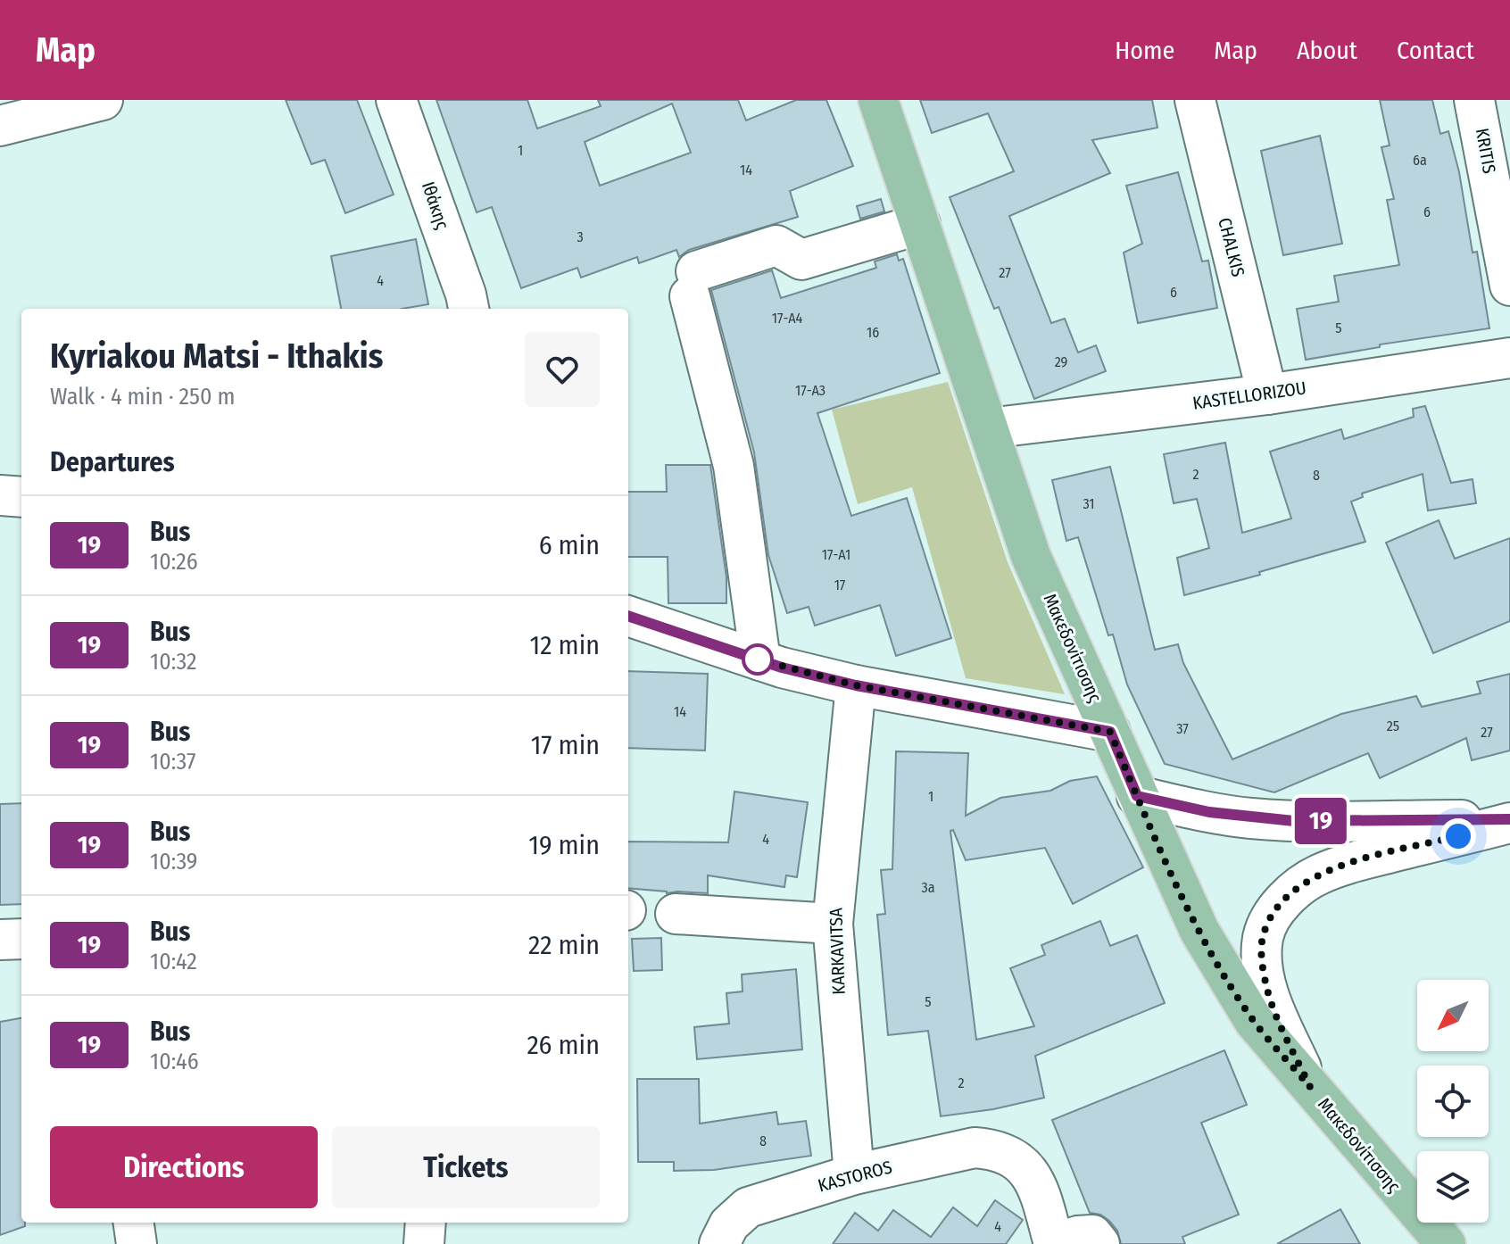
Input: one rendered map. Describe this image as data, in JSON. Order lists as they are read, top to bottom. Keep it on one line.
{"streets":{"main road":["Μακεδονίτισσης"],"street":["KRITIS","Ιθάκης","CHALKIS","KASTELLORIZOU","KARKAVITSA","KASTOROS"]},"crossings":[["CHALKIS","KASTELLORIZOU"],["KASTELLORIZOU","Μακεδονίτισσης"],["KARKAVITSA","KASTOROS"]],"lines":["bus line 19"],"house_numbers":["1","6a","14","6","3","27","4","6","17-A4","5","16","29","17-A3","2","8","31","17-A1","17","14","25","37","27","1","4","3a","5","2","8","4"],"north":"bottom left","page":{"header":"Map","nav":["Home","Map","About","Contact"],"on_map":"19","heading":[["Kyriakou Matsi - Ithakis","Walk · 4 min · 250 m"],"Departures"],"list":[{"mark":"19","name":"Bus","note":"10:26","value":"6 min"},{"mark":"19","name":"Bus","note":"10:32","value":"12 min"},{"mark":"19","name":"Bus","note":"10:37","value":"17 min"},{"mark":"19","name":"Bus","note":"10:39","value":"19 min"},{"mark":"19","name":"Bus","note":"10:42","value":"22 min"},{"mark":"19","name":"Bus","note":"10:46","value":"26 min"}],"buttons":["Directions","Tickets"]}}
